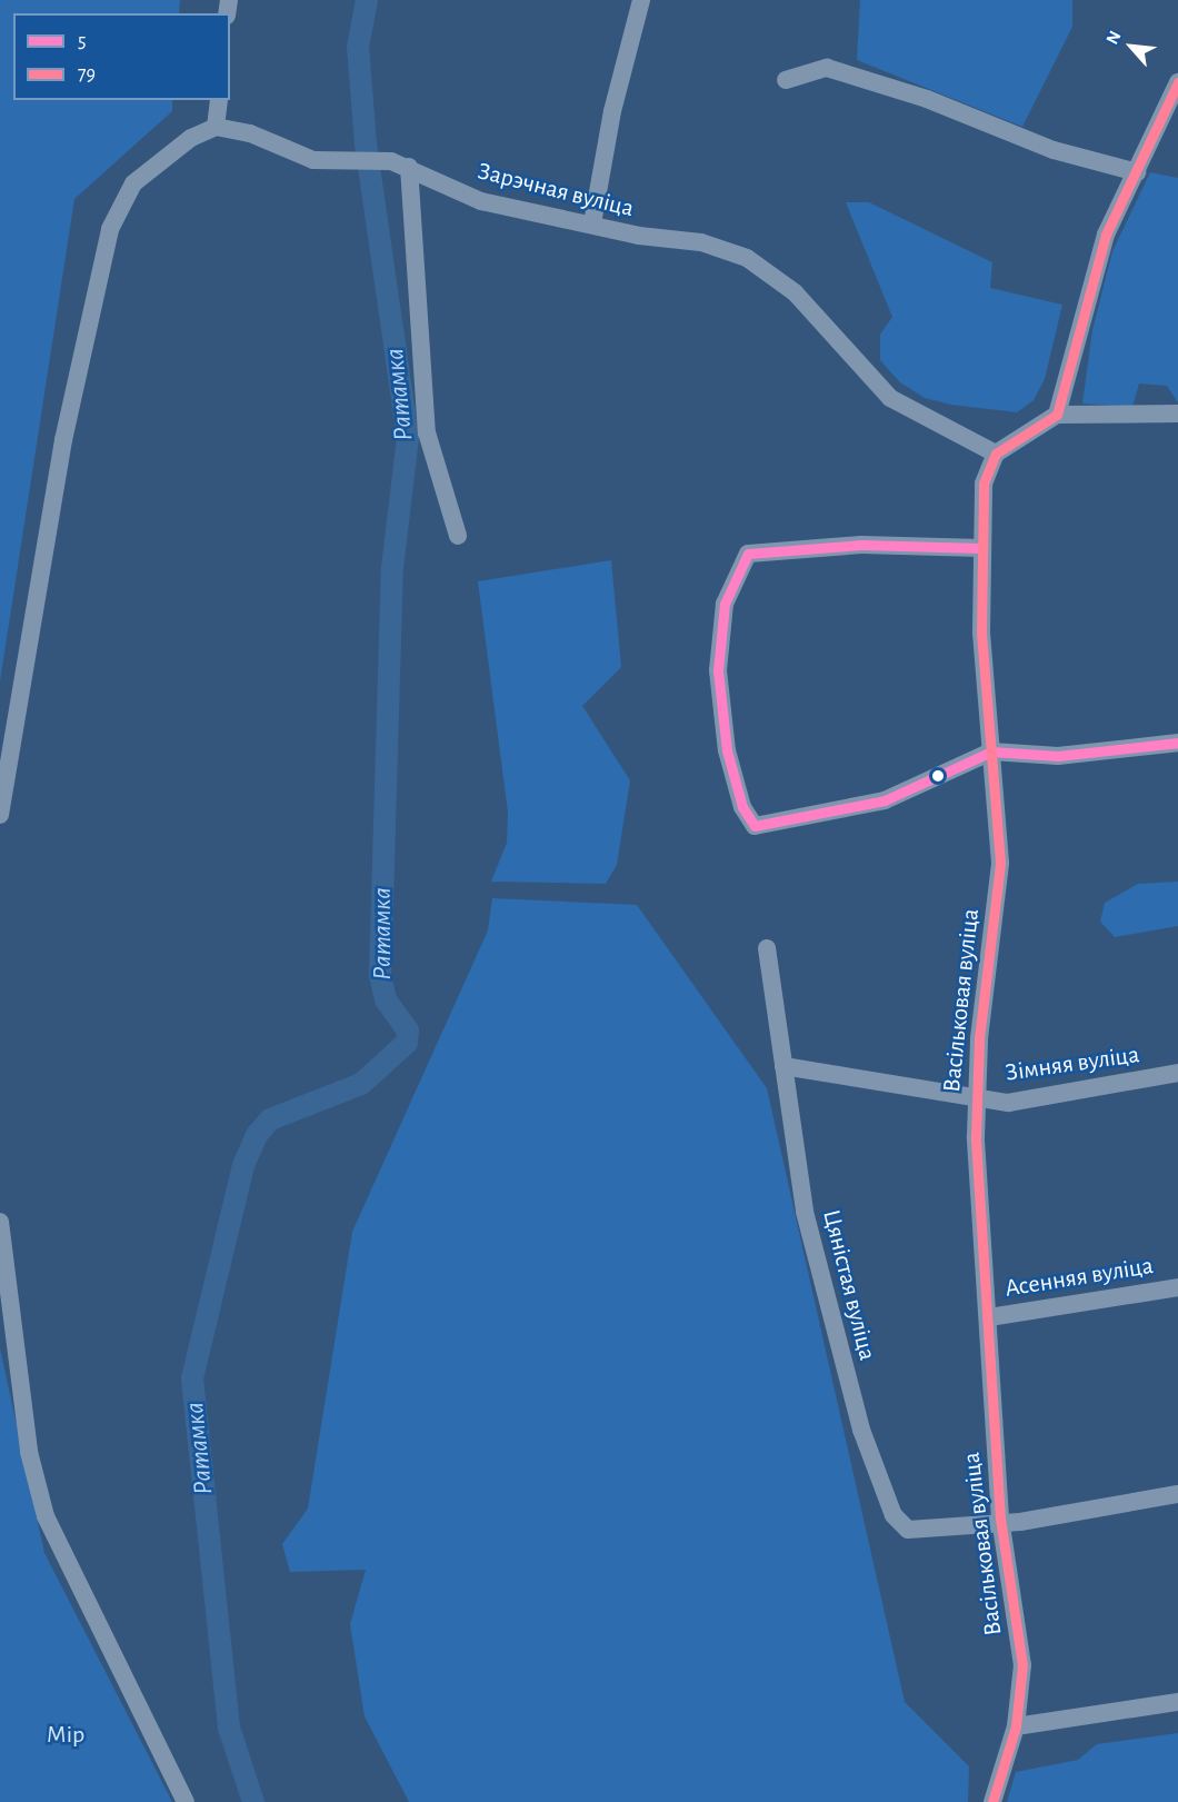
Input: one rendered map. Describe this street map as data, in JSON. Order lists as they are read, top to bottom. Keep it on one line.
{"streets":{"street":["Зарэчная вуліца","Васільковая вуліца","Зімняя вуліца","Асенняя вуліца","Цяністая вуліца"]},"crossings":[["Зарэчная вуліца","Васільковая вуліца"],["Васільковая вуліца","Зімняя вуліца"],["Васільковая вуліца","Асенняя вуліца"],["Васільковая вуліца","Цяністая вуліца"],["Зімняя вуліца","Цяністая вуліца"]],"water":["Ратамка"],"parks":["Мір"],"lines":["transit line 79","transit line 5"],"legend":["5","79"],"north":"top left"}
